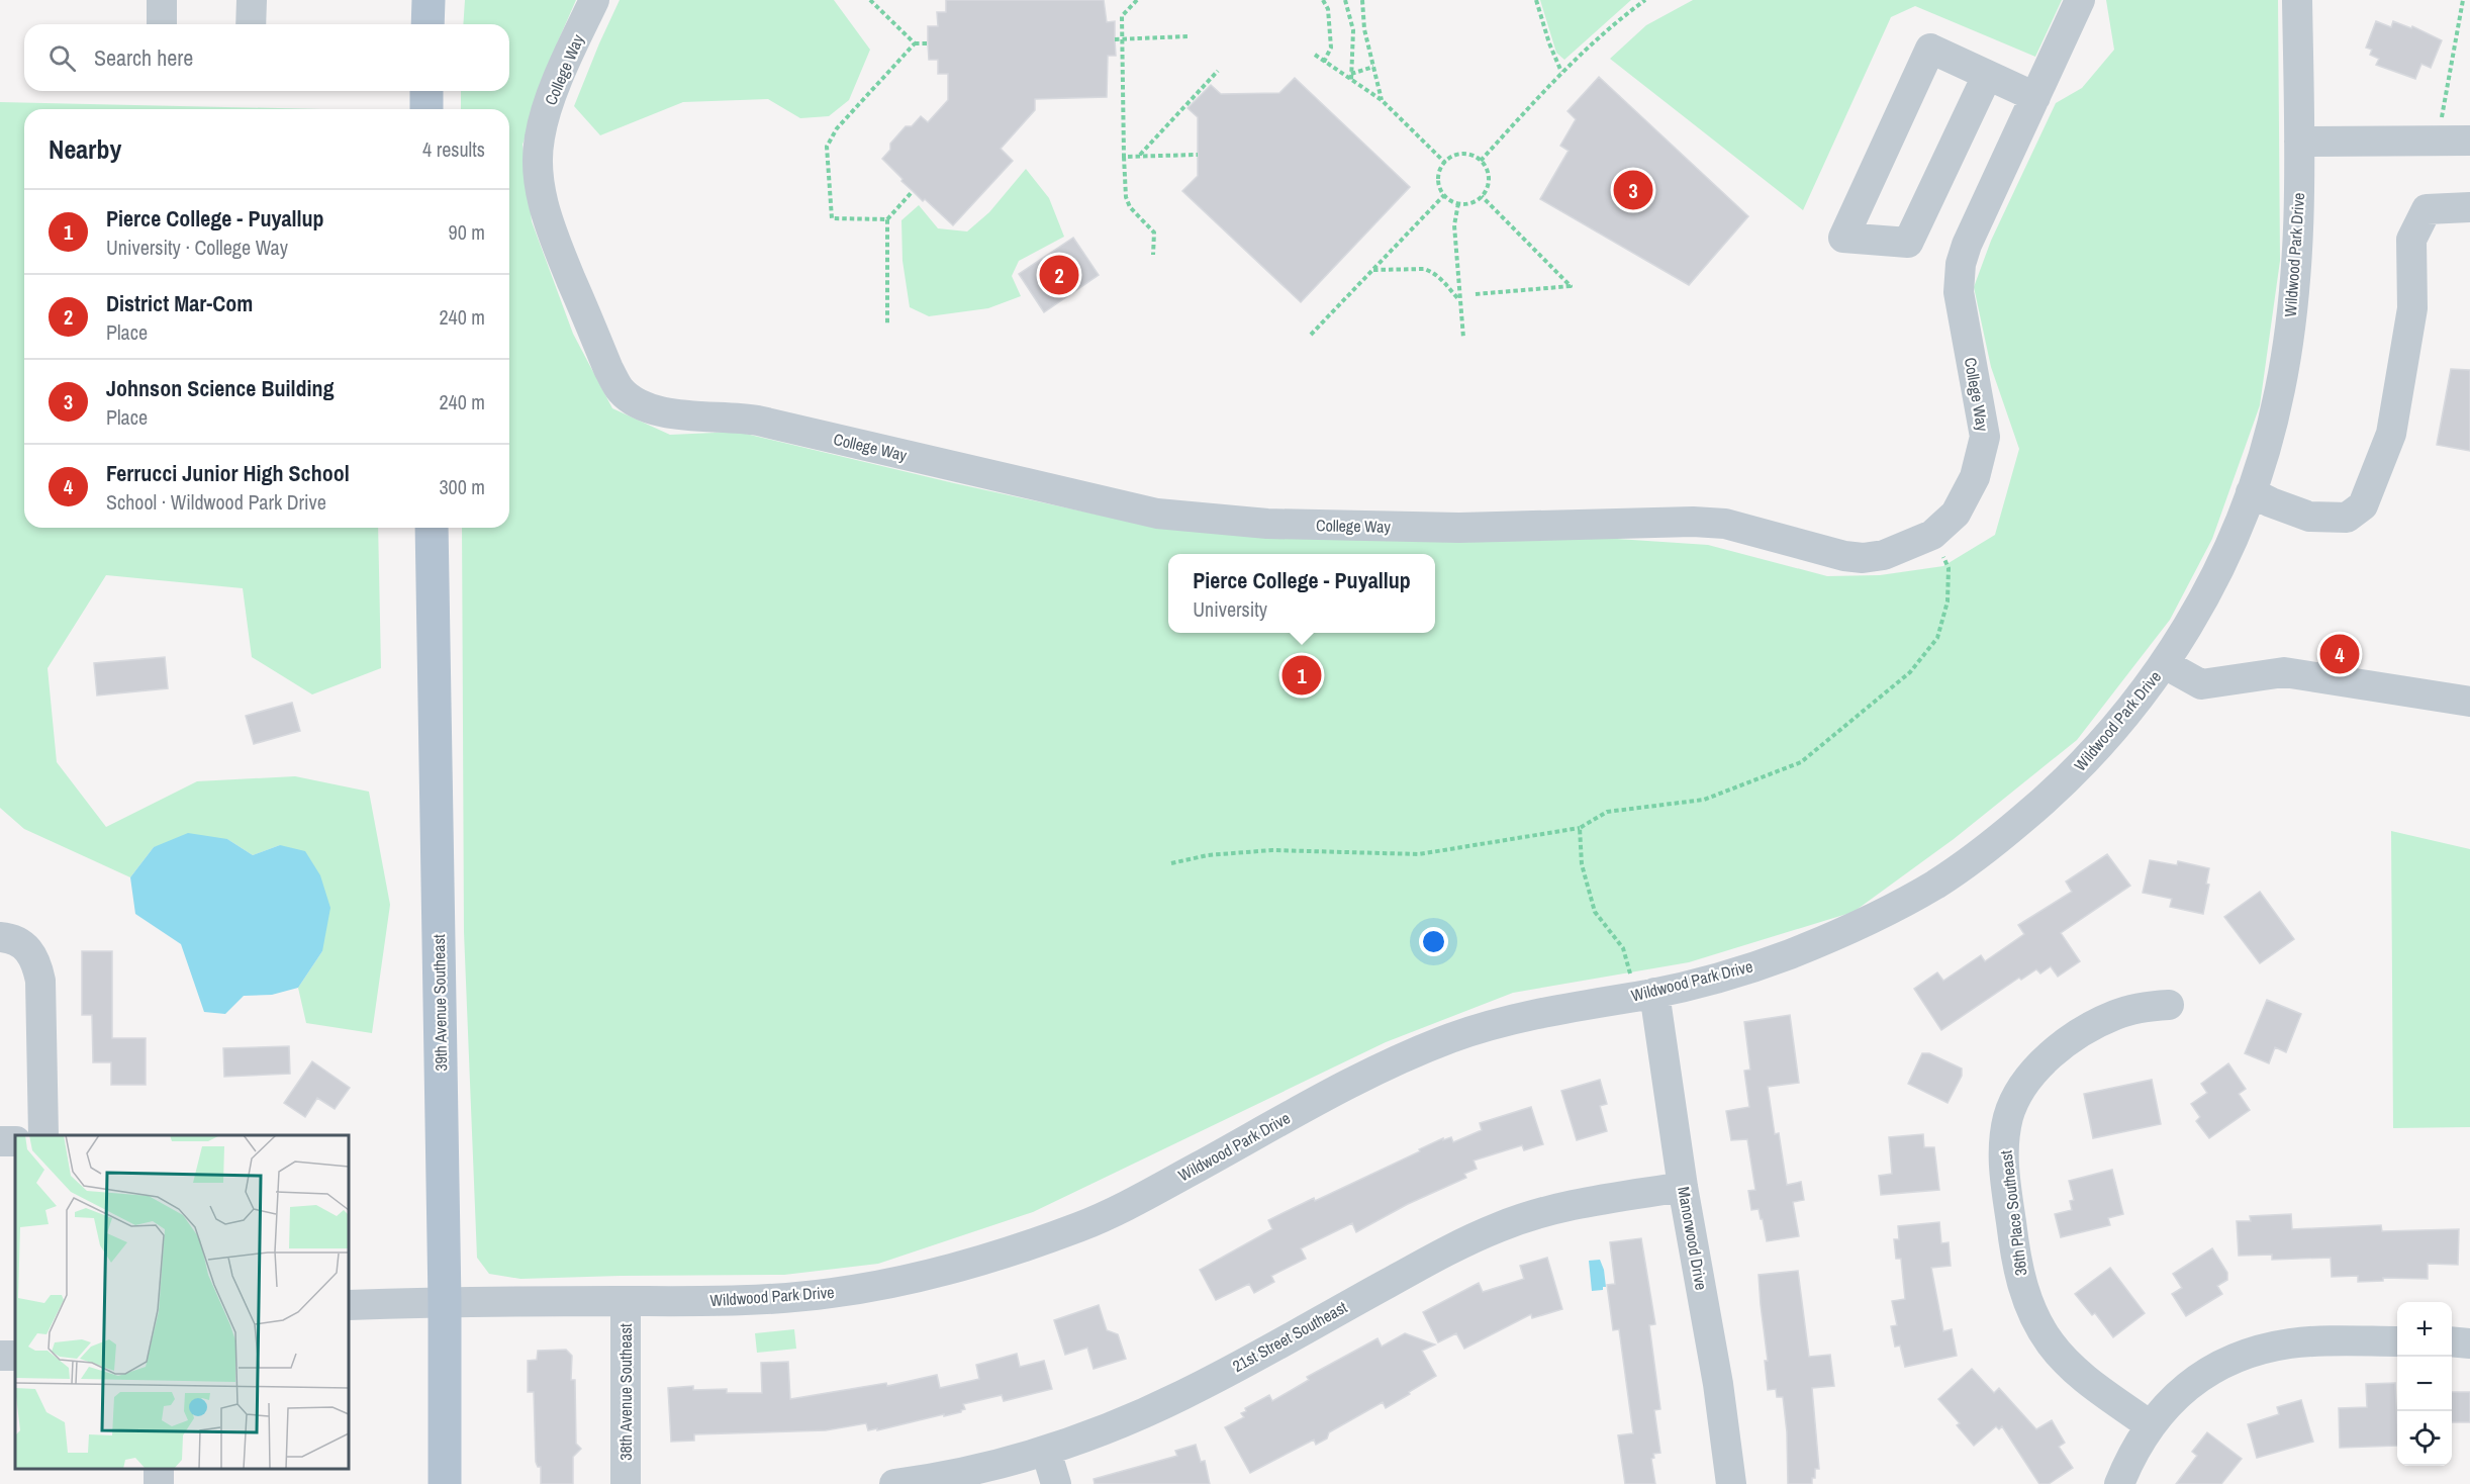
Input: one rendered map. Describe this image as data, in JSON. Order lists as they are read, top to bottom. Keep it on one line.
{"streets":{"main road":["39th Avenue Southeast"],"street":["College Way","Wildwood Park Drive","36th Place Southeast","Manorwood Drive","21st Street Southeast","38th Avenue Southeast"]},"crossings":[["Wildwood Park Drive","39th Avenue Southeast"],["Wildwood Park Drive","Manorwood Drive"],["Wildwood Park Drive","38th Avenue Southeast"],["Manorwood Drive","21st Street Southeast"]],"page":{"search":"Search here","heading":["Nearby","4 results"],"pins":["3","2","4","1"],"list":[{"mark":"1","name":"Pierce College - Puyallup","note":"University · College Way","value":"90 m"},{"mark":"2","name":"District Mar-Com","note":"Place","value":"240 m"},{"mark":"3","name":"Johnson Science Building","note":"Place","value":"240 m"},{"mark":"4","name":"Ferrucci Junior High School","note":"School · Wildwood Park Drive","value":"300 m"}],"popup":["Pierce College - Puyallup","University"],"map_buttons":["+","−"]}}
